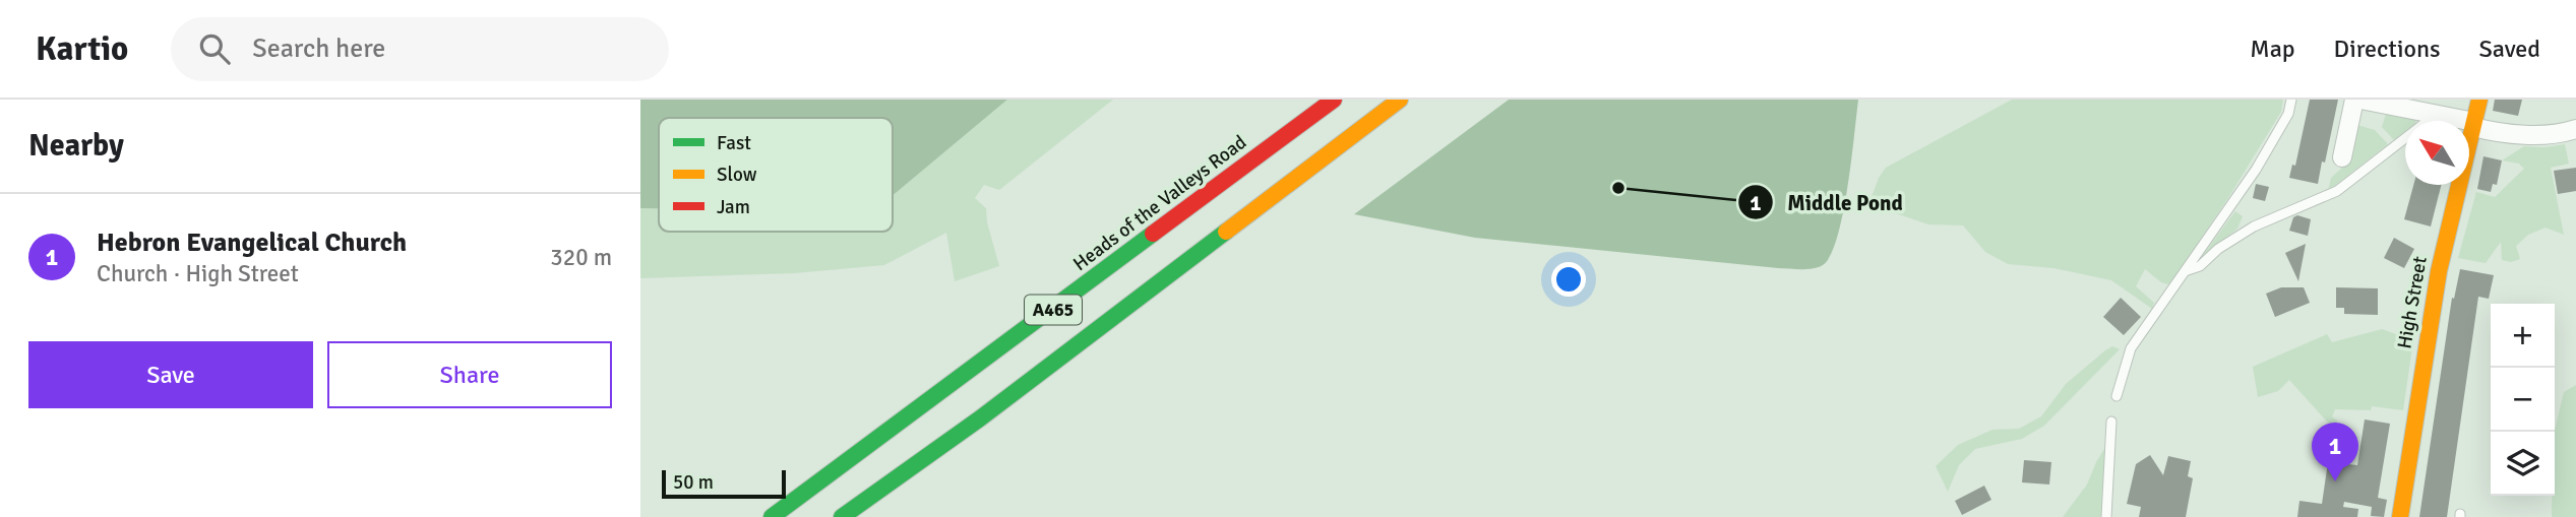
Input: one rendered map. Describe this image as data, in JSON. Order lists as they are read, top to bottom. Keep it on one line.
{"streets":{"main road":["Heads of the Valleys Road","High Street","A465"]},"places":["Middle Pond"],"legend":["Fast","Slow","Jam"],"scale_bar":"50 m","north":"top left","page":{"header":"Kartio","search":"Search here","nav":["Map","Directions","Saved"],"heading":"Nearby","list":[{"mark":"1","name":"Hebron Evangelical Church","note":"Church · High Street","value":"320 m"}],"map_buttons":["+","−"],"buttons":["Save","Share"],"pins":"1","scale":"50 m"}}
